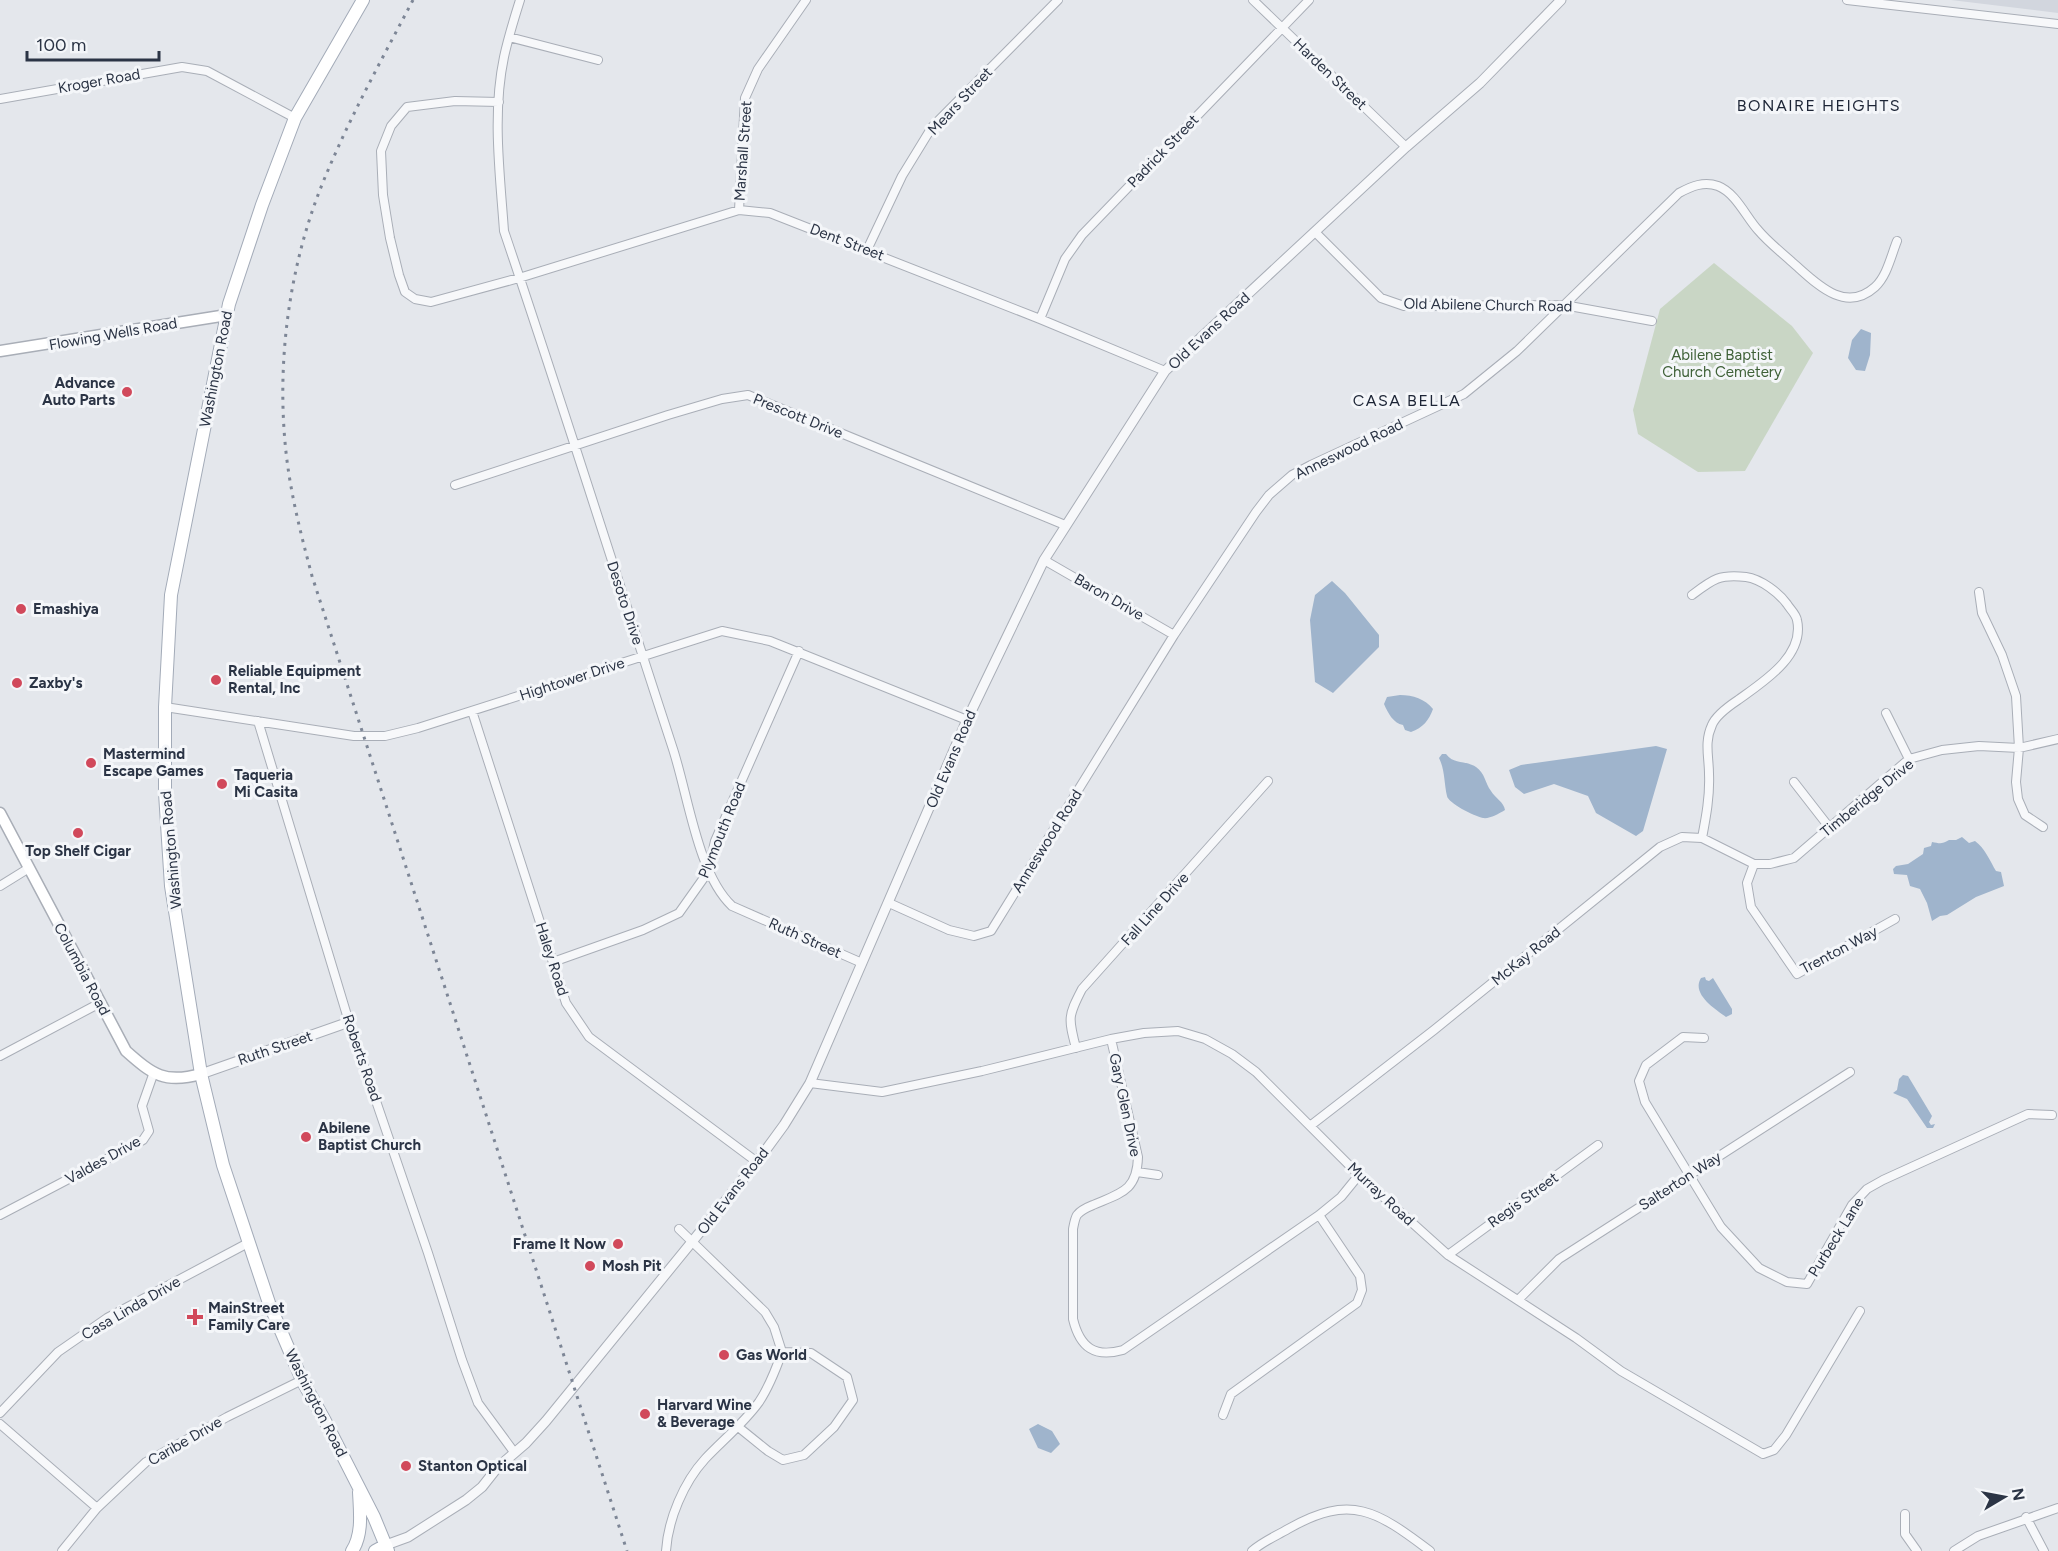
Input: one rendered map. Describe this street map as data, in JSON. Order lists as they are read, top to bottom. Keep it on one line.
{"streets":{"main road":["Flowing Wells Road","Washington Road","Columbia Road"],"street":["Harden Street","Kroger Road","Mears Street","Marshall Street","Padrick Street","Dent Street","Old Abilene Church Road","Old Evans Road","Prescott Drive","Anneswood Road","Baron Drive","Desoto Drive","Hightower Drive","Timberidge Drive","Plymouth Road","Fall Line Drive","Ruth Street","Trenton Way","McKay Road","Haley Road","Roberts Road","Gary Glen Drive","Valdes Drive","Salterton Way","Murray Road","Regis Street","Purbeck Lane","Casa Linda Drive","Caribe Drive"]},"crossings":[["Harden Street","Padrick Street"],["Harden Street","Old Evans Road"],["Kroger Road","Washington Road"],["Mears Street","Dent Street"],["Marshall Street","Dent Street"],["Padrick Street","Dent Street"],["Dent Street","Old Evans Road"],["Dent Street","Desoto Drive"],["Old Abilene Church Road","Old Evans Road"],["Old Abilene Church Road","Anneswood Road"],["Old Evans Road","Washington Road"],["Old Evans Road","Prescott Drive"],["Old Evans Road","Anneswood Road"],["Old Evans Road","Baron Drive"],["Old Evans Road","Hightower Drive"],["Old Evans Road","Ruth Street"],["Old Evans Road","Haley Road"],["Old Evans Road","Roberts Road"],["Old Evans Road","Murray Road"],["Flowing Wells Road","Washington Road"],["Washington Road","Hightower Drive"],["Washington Road","Ruth Street"],["Washington Road","Columbia Road"],["Washington Road","Casa Linda Drive"],["Washington Road","Caribe Drive"],["Prescott Drive","Desoto Drive"],["Anneswood Road","Baron Drive"],["Desoto Drive","Hightower Drive"],["Desoto Drive","Plymouth Road"],["Desoto Drive","Ruth Street"],["Hightower Drive","Plymouth Road"],["Hightower Drive","Haley Road"],["Hightower Drive","Roberts Road"],["Timberidge Drive","Trenton Way"],["Plymouth Road","Haley Road"],["Fall Line Drive","Murray Road"],["Ruth Street","Columbia Road"],["Ruth Street","Roberts Road"],["McKay Road","Murray Road"],["Columbia Road","Valdes Drive"],["Gary Glen Drive","Murray Road"],["Salterton Way","Murray Road"],["Salterton Way","Purbeck Lane"],["Murray Road","Regis Street"]],"districts":["BONAIRE HEIGHTS","CASA BELLA"],"parks":["Abilene Baptist Church Cemetery"],"places":{"other":["Advance Auto Parts","Emashiya","Reliable Equipment Rental, Inc","Zaxby's","Mastermind Escape Games","Taqueria Mi Casita","Top Shelf Cigar","Abilene Baptist Church","Frame It Now","Mosh Pit","Gas World","Harvard Wine & Beverage","Stanton Optical"],"health":["MainStreet Family Care"]},"scale_bar":"100 m","north":"right"}
